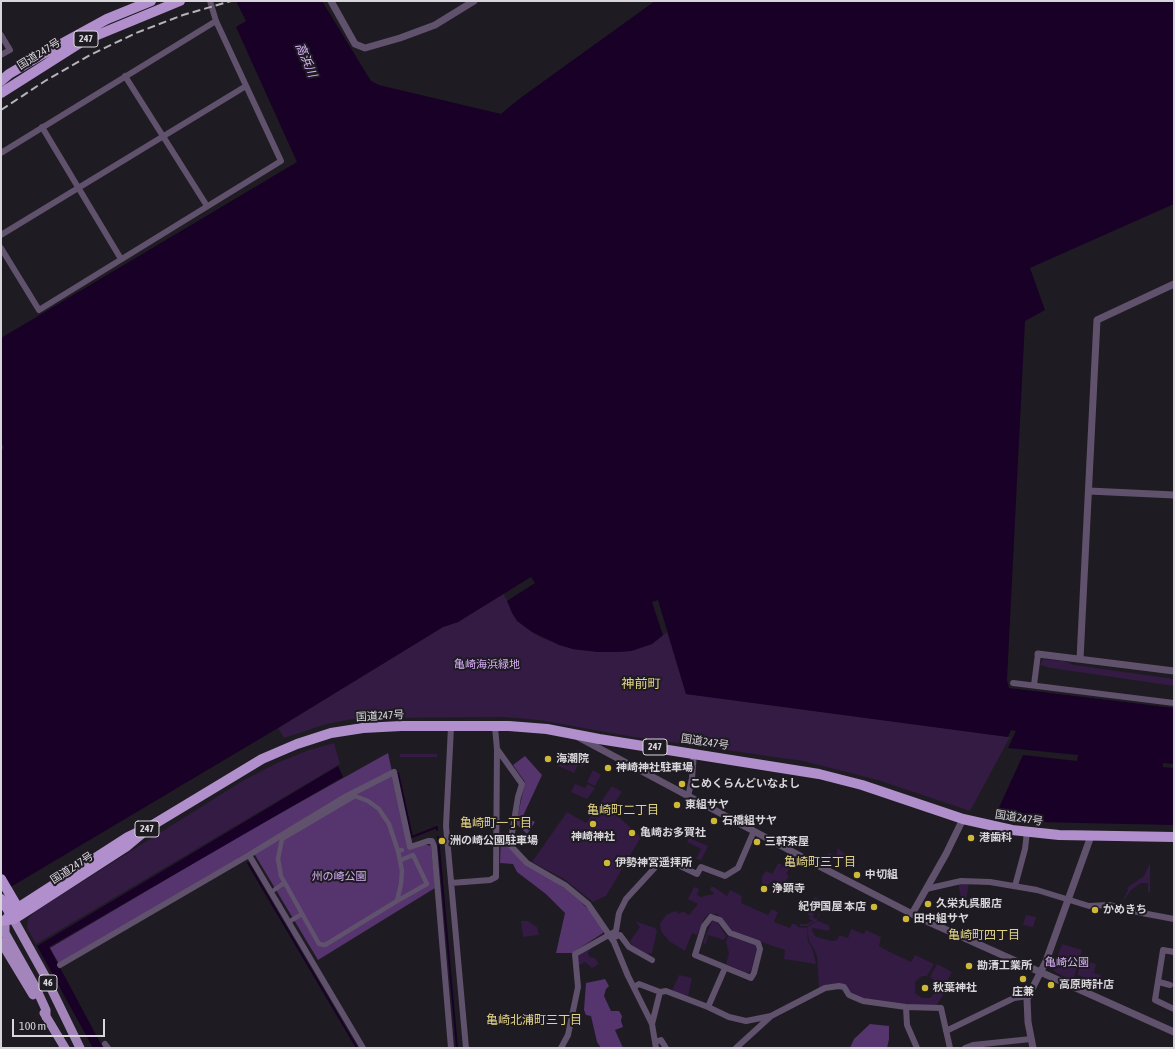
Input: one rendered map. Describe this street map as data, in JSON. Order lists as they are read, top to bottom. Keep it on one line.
{"streets":{"highway":["247","国道247号"],"main road":["46"]},"crossings":[["国道247号","46"]],"districts":["神前町","亀崎町二丁目","亀崎町一丁目","亀崎町三丁目","亀崎町四丁目","亀崎北浦町三丁目"],"water":["高浜川"],"parks":["亀崎海浜緑地","州の崎公園","亀崎公園"],"places":["海潮院","神崎神社駐車場","こめくらんどいなよし","東組サヤ","石橋組サヤ","神崎神社","亀崎お多賀社","港歯科","洲の崎公園駐車場","三軒茶屋","伊勢神宮遥拝所","中切組","浄顕寺","久栄丸呉服店","紀伊国屋 本店","かめきち","田中組サヤ","勘清工業所","庄兼","高原時計店","秋葉神社"],"scale_bar":"100 m"}
